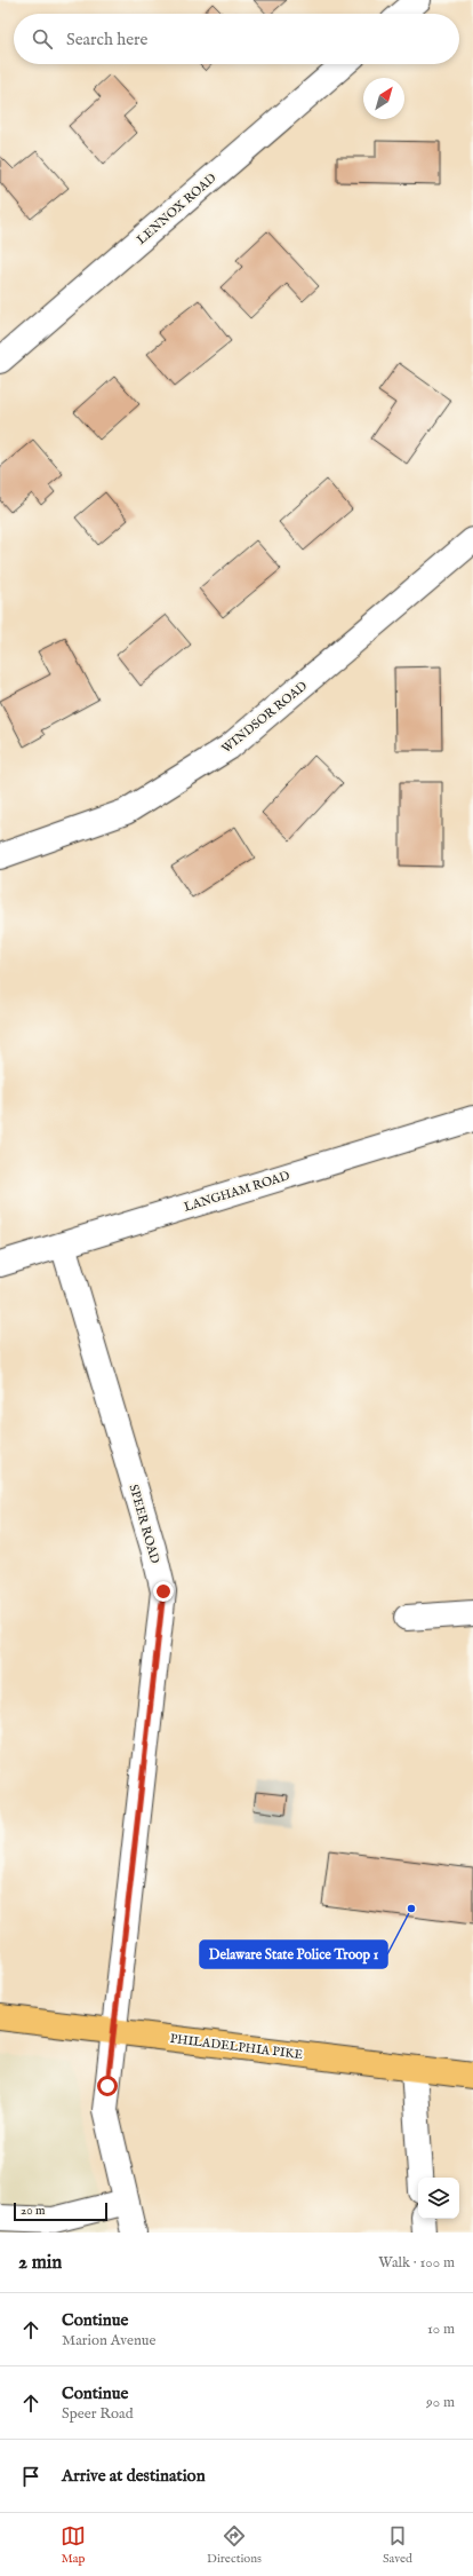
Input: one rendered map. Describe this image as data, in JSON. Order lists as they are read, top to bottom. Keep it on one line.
{"streets":{"main road":["PHILADELPHIA PIKE"],"street":["LENNOX ROAD","WINDSOR ROAD","LANGHAM ROAD","SPEER ROAD"]},"crossings":[["LANGHAM ROAD","SPEER ROAD"],["SPEER ROAD","PHILADELPHIA PIKE"]],"places":["Delaware State Police Troop 1"],"scale_bar":"20 m","north":"top right","page":{"search":"Search here","scale":"20 m","heading":["2 min","Walk · 100 m"],"list":[["Continue","Marion Avenue","10 m"],["Continue","Speer Road","90 m"],"Arrive at destination"],"nav":["Map","Directions","Saved"]}}
